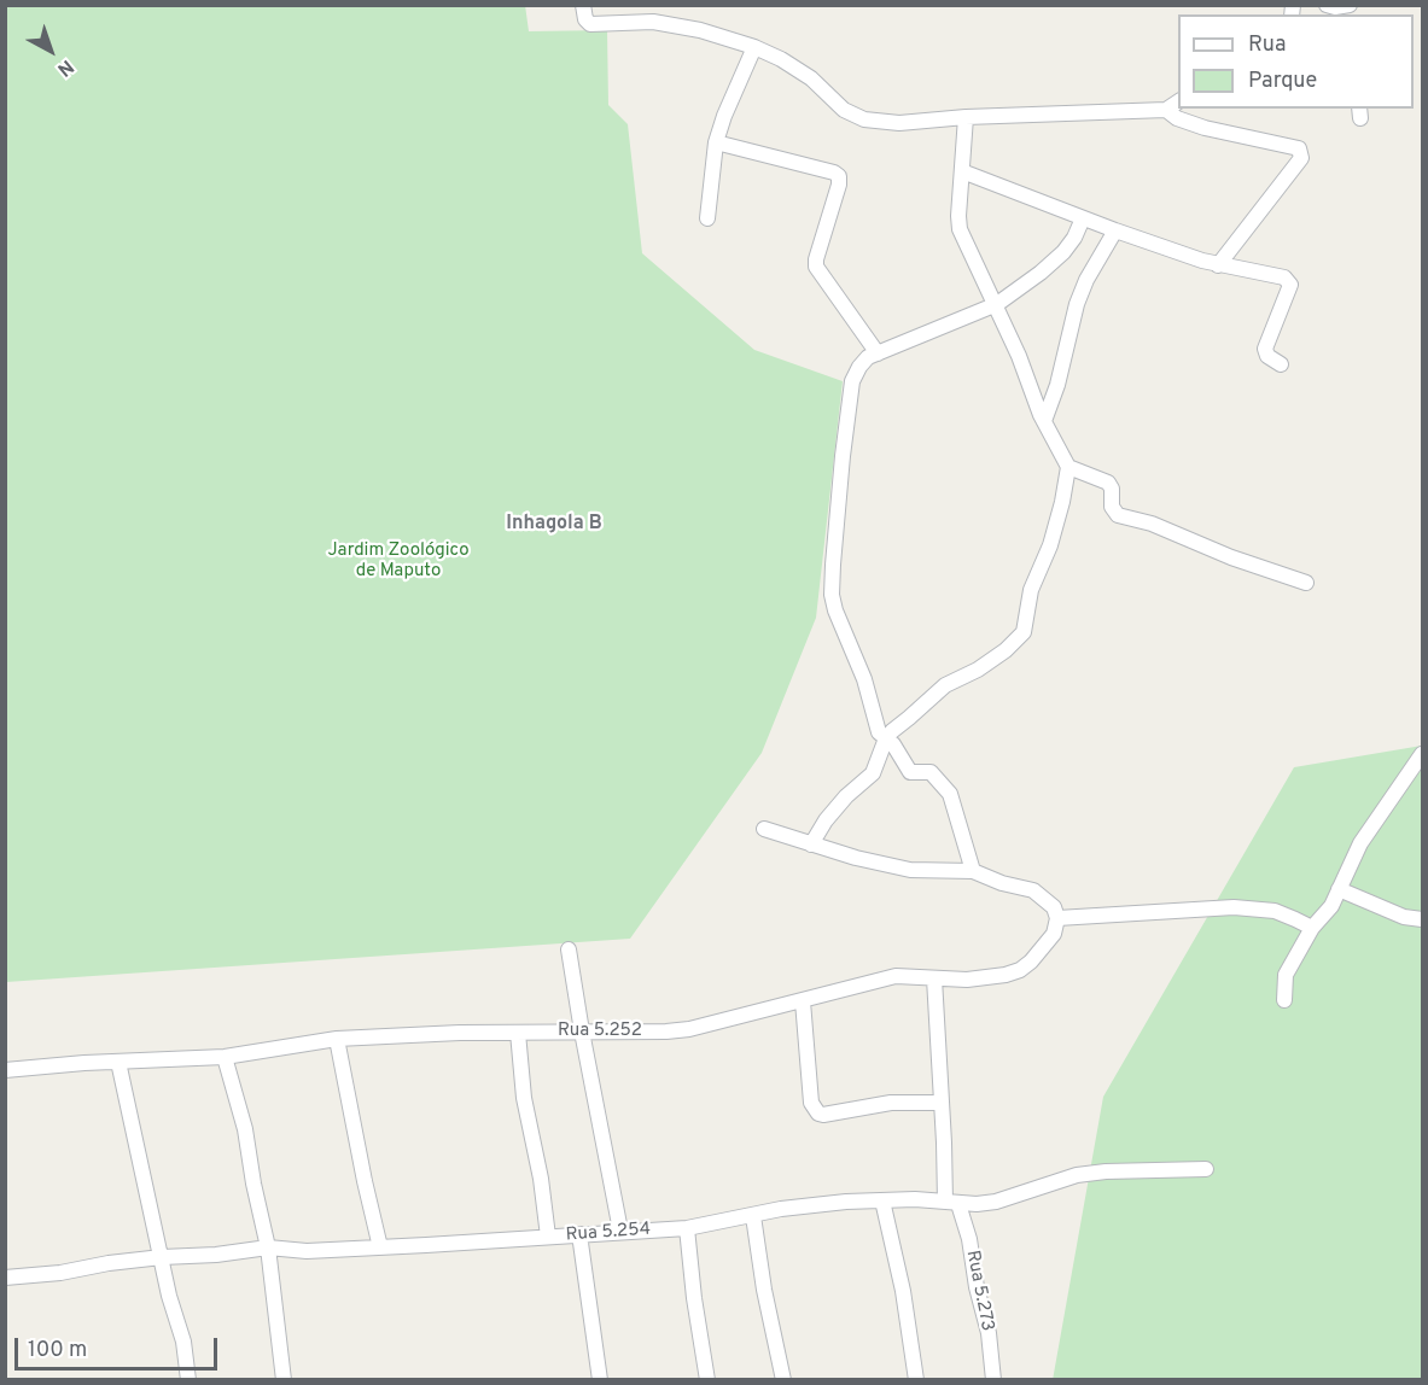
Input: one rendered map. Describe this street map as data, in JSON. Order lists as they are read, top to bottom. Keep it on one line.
{"streets":{"street":["Rua 5.252","Rua 5.254","Rua 5.273"]},"crossings":[["Rua 5.252","Rua 5.273"],["Rua 5.254","Rua 5.273"]],"districts":["Inhagola B"],"parks":["Jardim Zoológico de Maputo"],"legend":["Rua","Parque"],"scale_bar":"100 m","north":"bottom right"}
